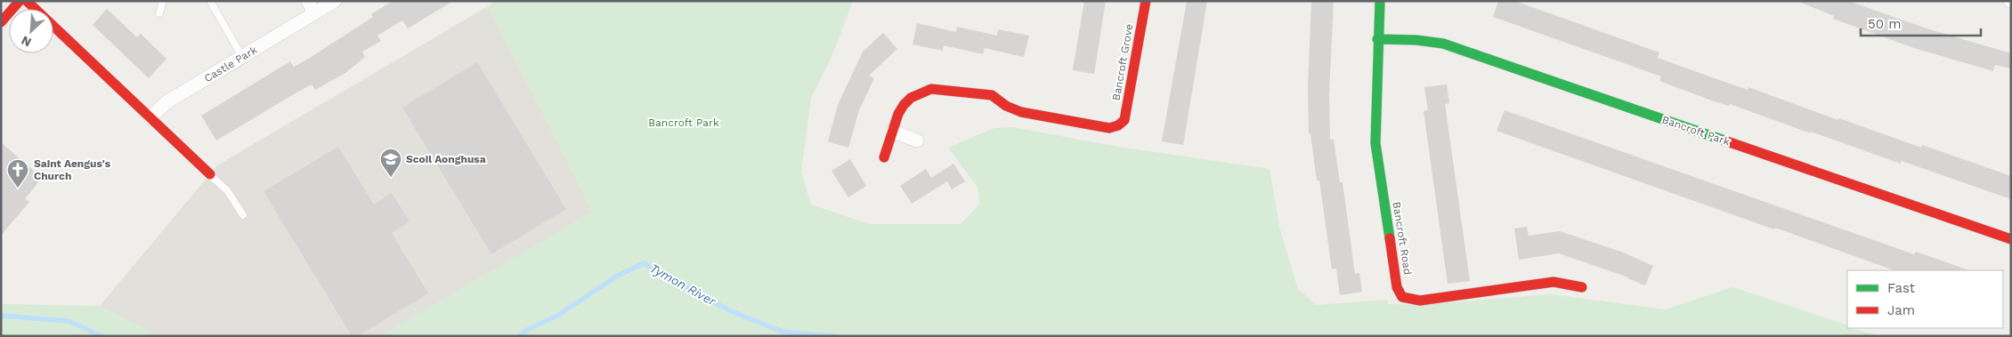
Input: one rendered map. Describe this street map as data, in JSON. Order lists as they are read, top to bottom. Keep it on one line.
{"streets":{"street":["Bancroft Grove","Castle Park","Bancroft Park","Bancroft Road"]},"crossings":[["Bancroft Park","Bancroft Road"]],"water":["Tymon River"],"parks":["Bancroft Park"],"places":{"school or university":["Scoil Aonghusa"],"church":["Saint Aengus's Church"]},"legend":["Fast","Jam"],"scale_bar":"50 m","north":"bottom left"}
